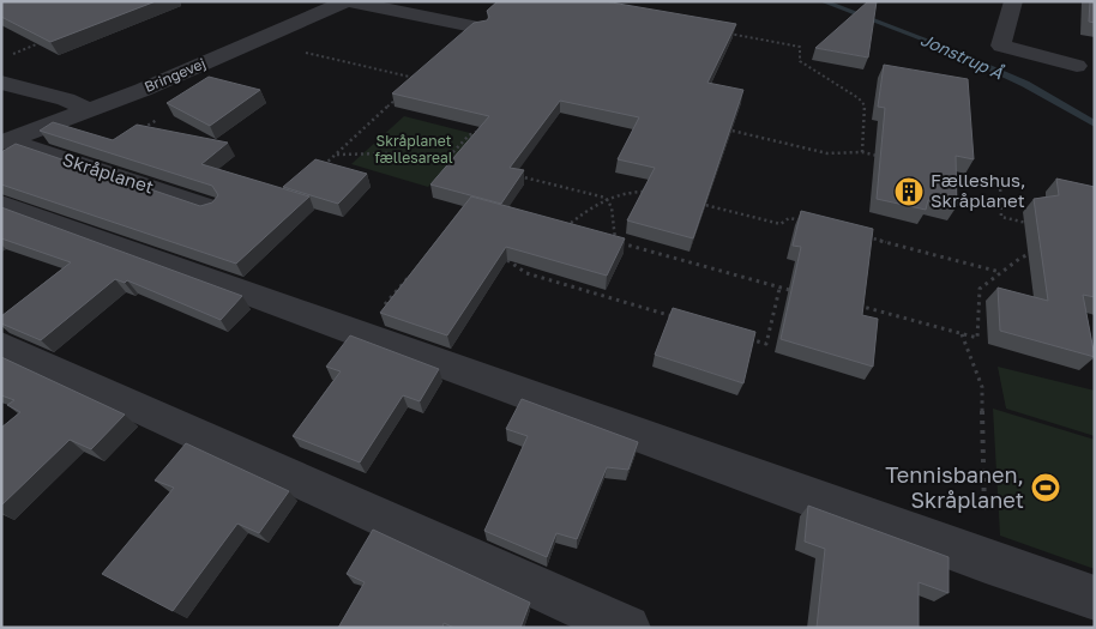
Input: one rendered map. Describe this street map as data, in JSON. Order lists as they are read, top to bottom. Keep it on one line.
{"streets":{"street":["Bringevej","Skråplanet"]},"crossings":[["Bringevej","Skråplanet"]],"water":["Jonstrup Å"],"parks":["Skråplanet fællesareal"],"places":{"building":["Fælleshus, Skråplanet"],"sports":["Tennisbanen, Skråplanet"]}}
